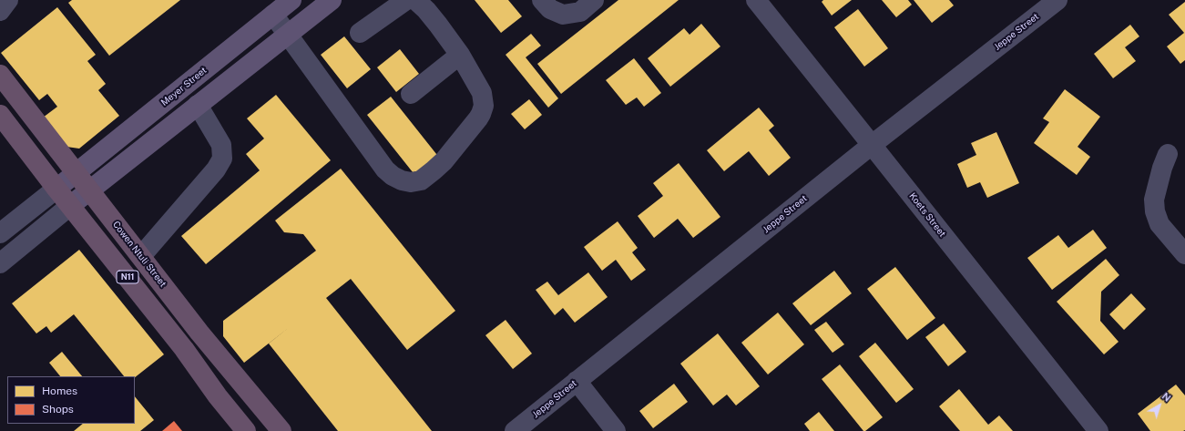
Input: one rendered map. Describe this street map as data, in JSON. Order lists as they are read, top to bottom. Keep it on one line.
{"streets":{"highway":["Cowen Ntuli Street","N11"],"main road":["Meyer Street"],"street":["Jeppe Street","Koets Street"]},"crossings":[["Jeppe Street","Koets Street"],["Meyer Street","Cowen Ntuli Street"],["Meyer Street","N11"]],"legend":["Homes","Shops"],"north":"top right"}
